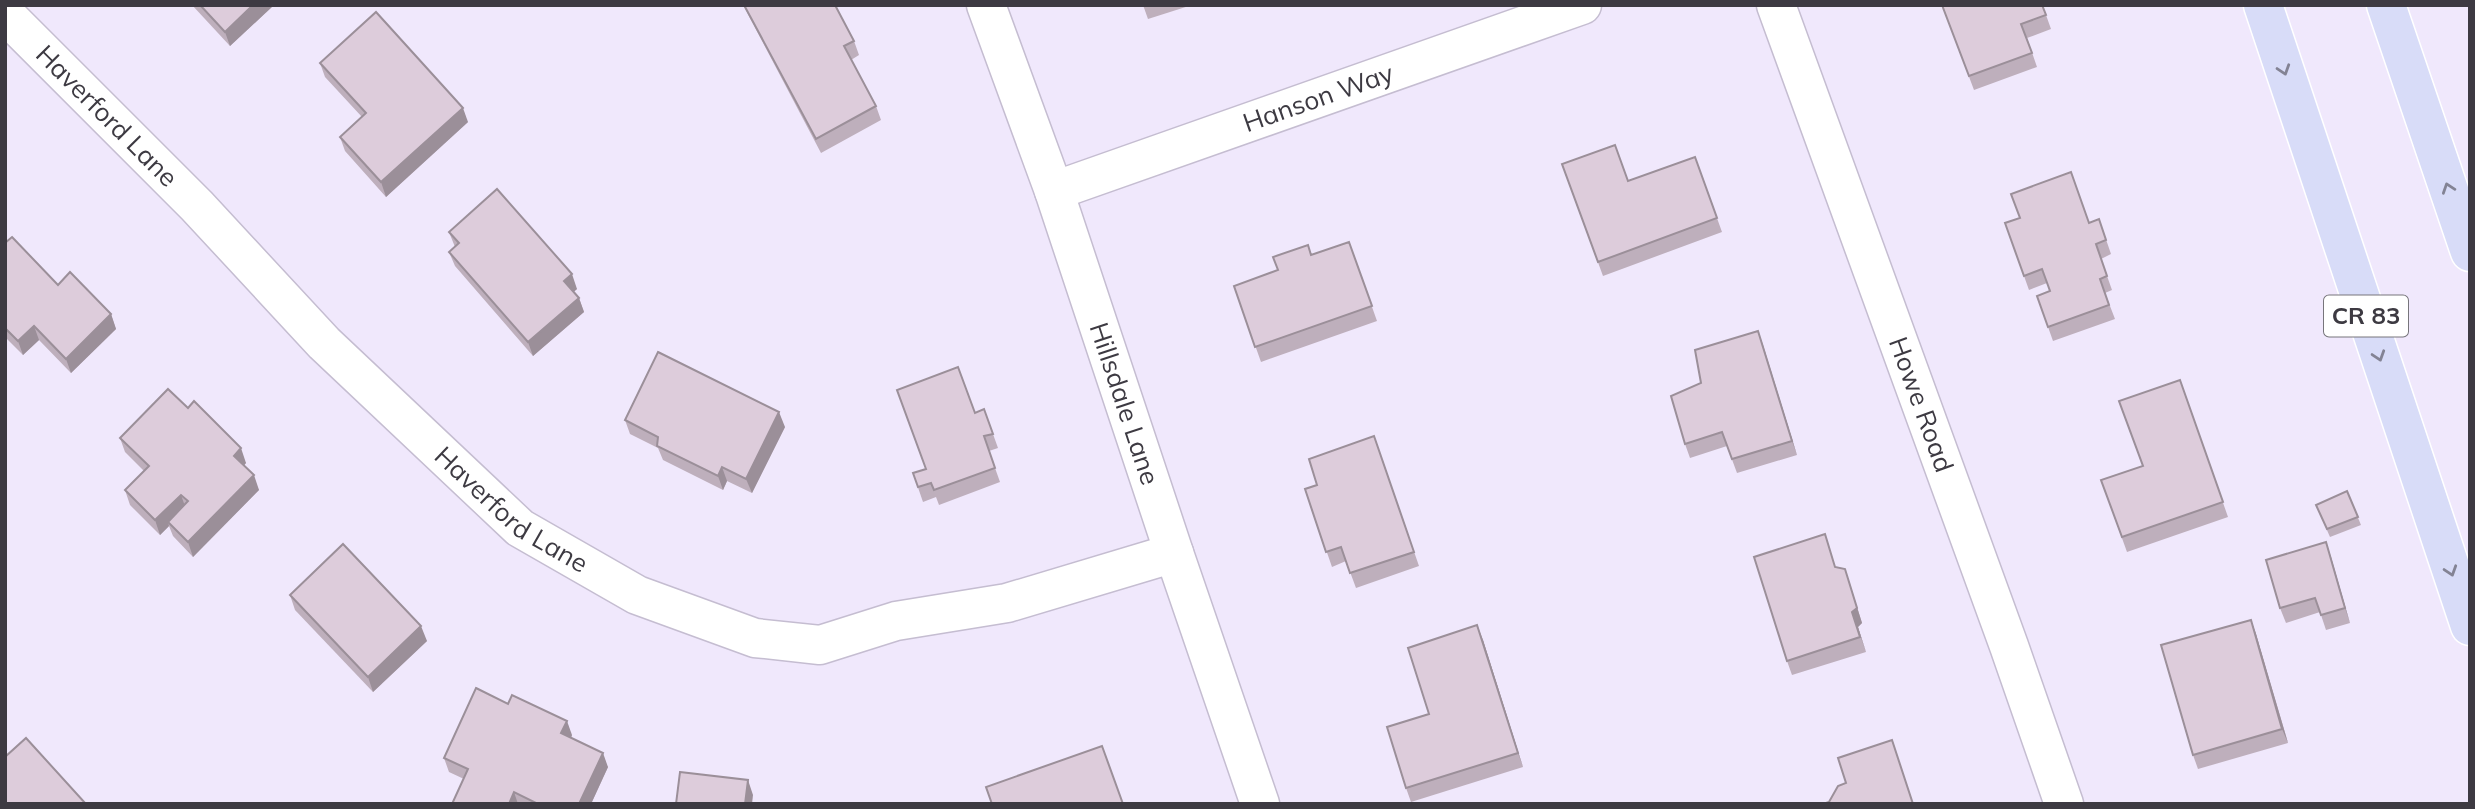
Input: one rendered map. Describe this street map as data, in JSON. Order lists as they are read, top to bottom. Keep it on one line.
{"streets":{"highway":["CR 83"],"street":["Hanson Way","Haverford Lane","Hillsdale Lane","Howe Road"]},"crossings":[["Hanson Way","Hillsdale Lane"],["Haverford Lane","Hillsdale Lane"]]}
